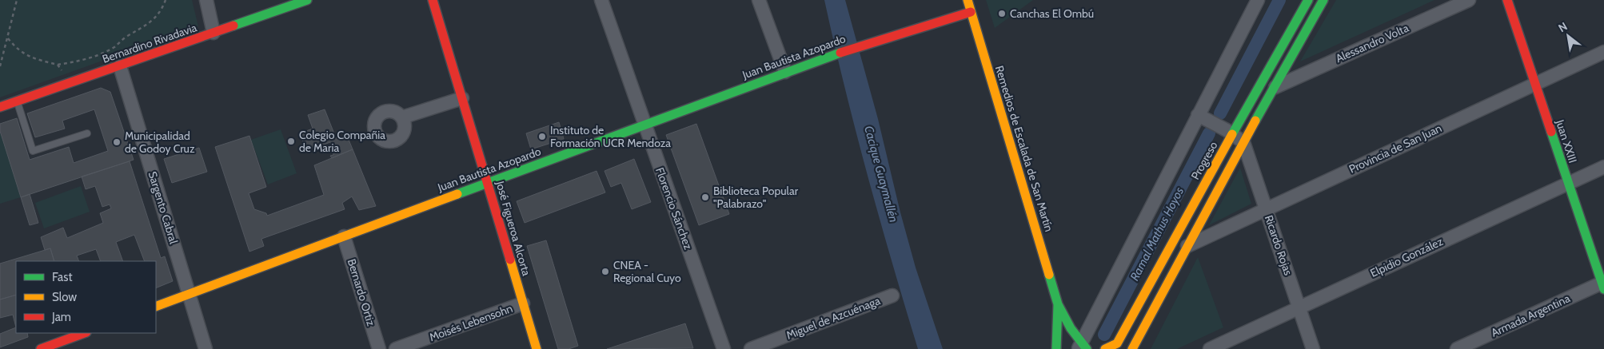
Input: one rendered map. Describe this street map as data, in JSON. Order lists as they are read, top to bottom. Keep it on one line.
{"streets":{"street":["Bernardino Rivadavia","Alessandro Volta","Juan Bautista Azopardo","Juan XXIII","Remedios de Escalada de San Martín","Provincia de San Juan","Progreso","Sargento Cabral","Florencio Sánchez","José Figueroa Alcorta","Ricardo Rojas","Elpidio González","Bernardo Ortiz","Armada Argentina","Miguel de Azcuénaga","Moisés Lebensohn"]},"crossings":[["Bernardino Rivadavia","Sargento Cabral"],["Juan Bautista Azopardo","Remedios de Escalada de San Martín"],["Juan Bautista Azopardo","Sargento Cabral"],["Juan Bautista Azopardo","Florencio Sánchez"],["Juan Bautista Azopardo","José Figueroa Alcorta"],["Juan Bautista Azopardo","Bernardo Ortiz"],["Juan XXIII","Provincia de San Juan"],["Juan XXIII","Elpidio González"],["Juan XXIII","Armada Argentina"],["Provincia de San Juan","Ricardo Rojas"],["José Figueroa Alcorta","Moisés Lebensohn"],["Ricardo Rojas","Elpidio González"]],"water":["Cacique Guaymallén","Ramal Mathus Hoyos"],"places":["Canchas El Ombú","Instituto de Formación UCR Mendoza","Colegio Compañia de Maria","Municipalidad de Godoy Cruz","Biblioteca Popular \"Palabrazo\"","CNEA - Regional Cuyo"],"legend":["Fast","Slow","Jam"],"north":"top left"}
